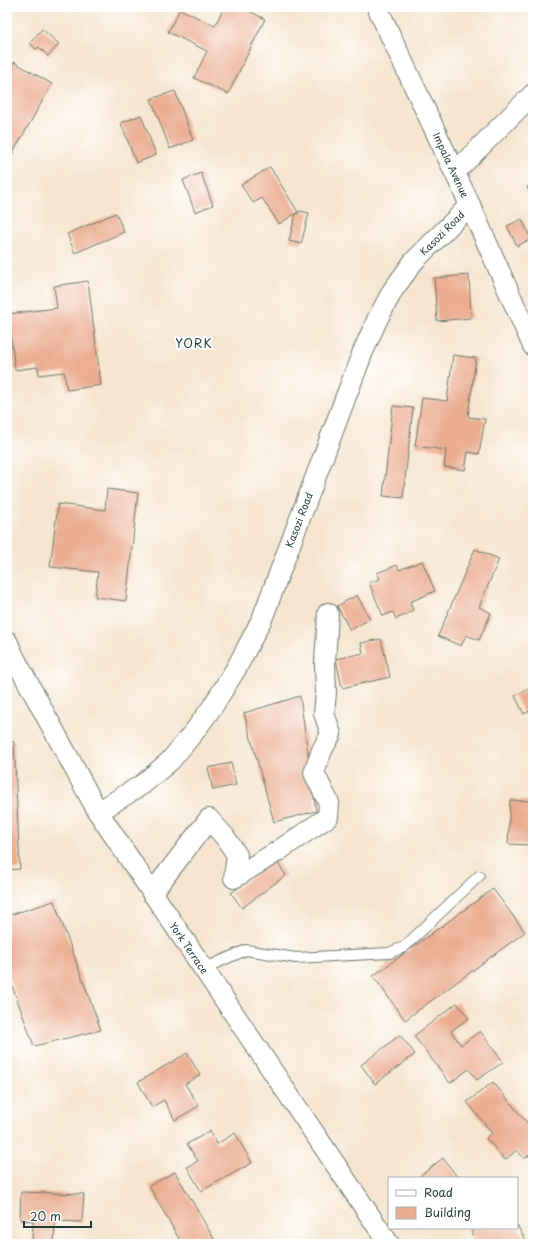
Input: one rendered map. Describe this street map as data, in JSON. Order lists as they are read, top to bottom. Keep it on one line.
{"streets":{"street":["Impala Avenue","Kasozi Road","York Terrace"]},"crossings":[["Impala Avenue","Kasozi Road"],["Kasozi Road","York Terrace"]],"districts":["YORK"],"legend":["Road","Building"],"scale_bar":"20 m"}
